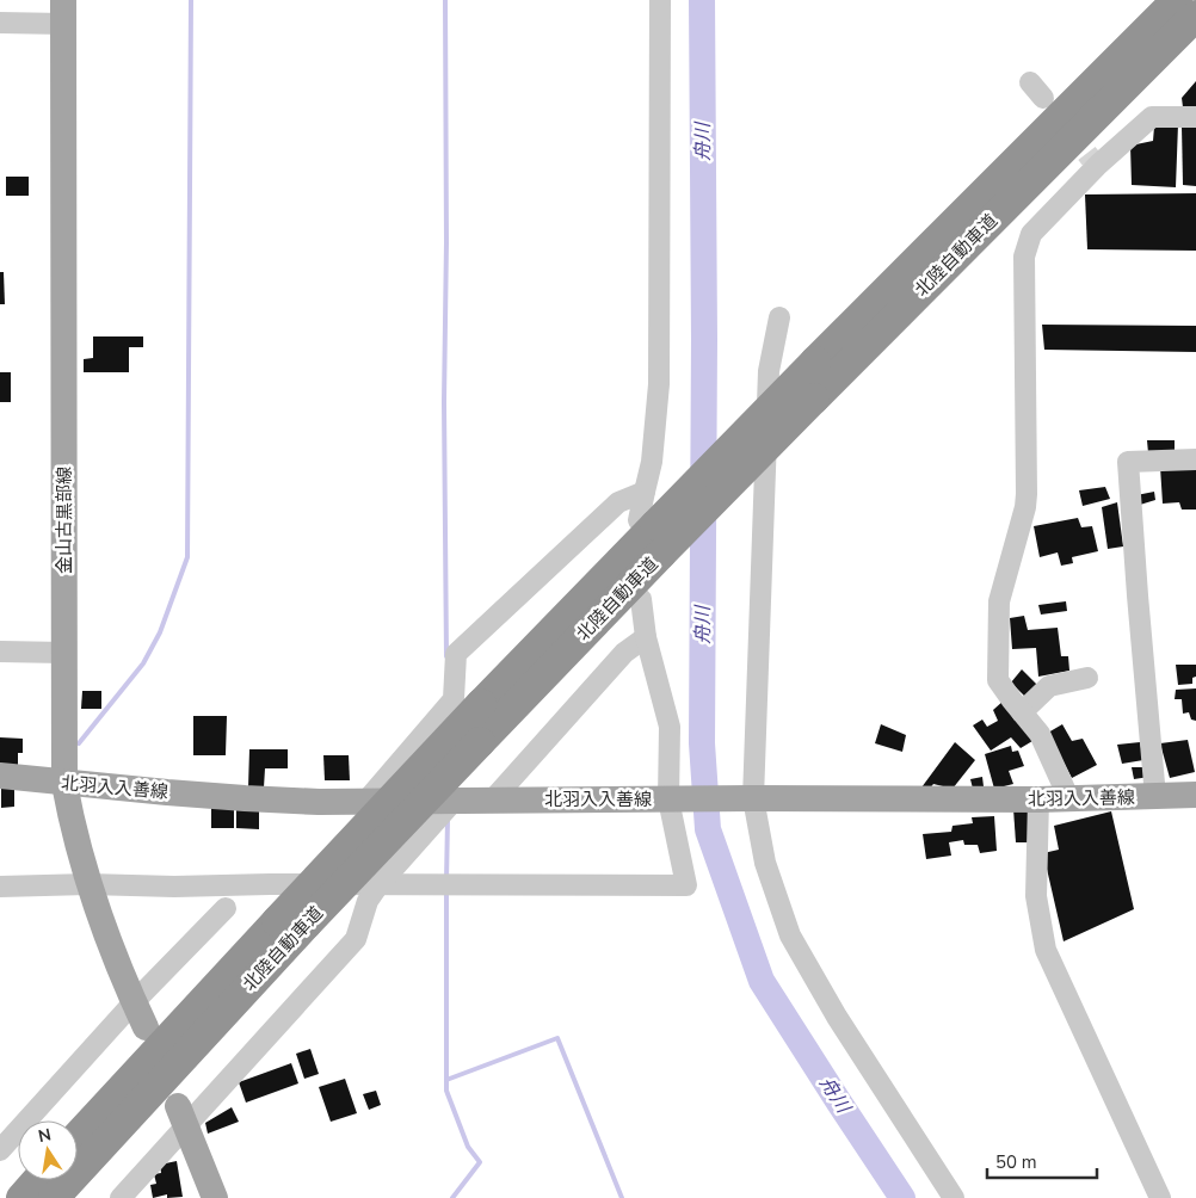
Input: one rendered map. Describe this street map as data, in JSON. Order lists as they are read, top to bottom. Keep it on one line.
{"streets":{"highway":["北陸自動車道"],"main road":["金山古黒部線","北羽入入善線"]},"crossings":[["金山古黒部線","北羽入入善線"]],"water":["舟川"],"scale_bar":"50 m","north":"top"}
